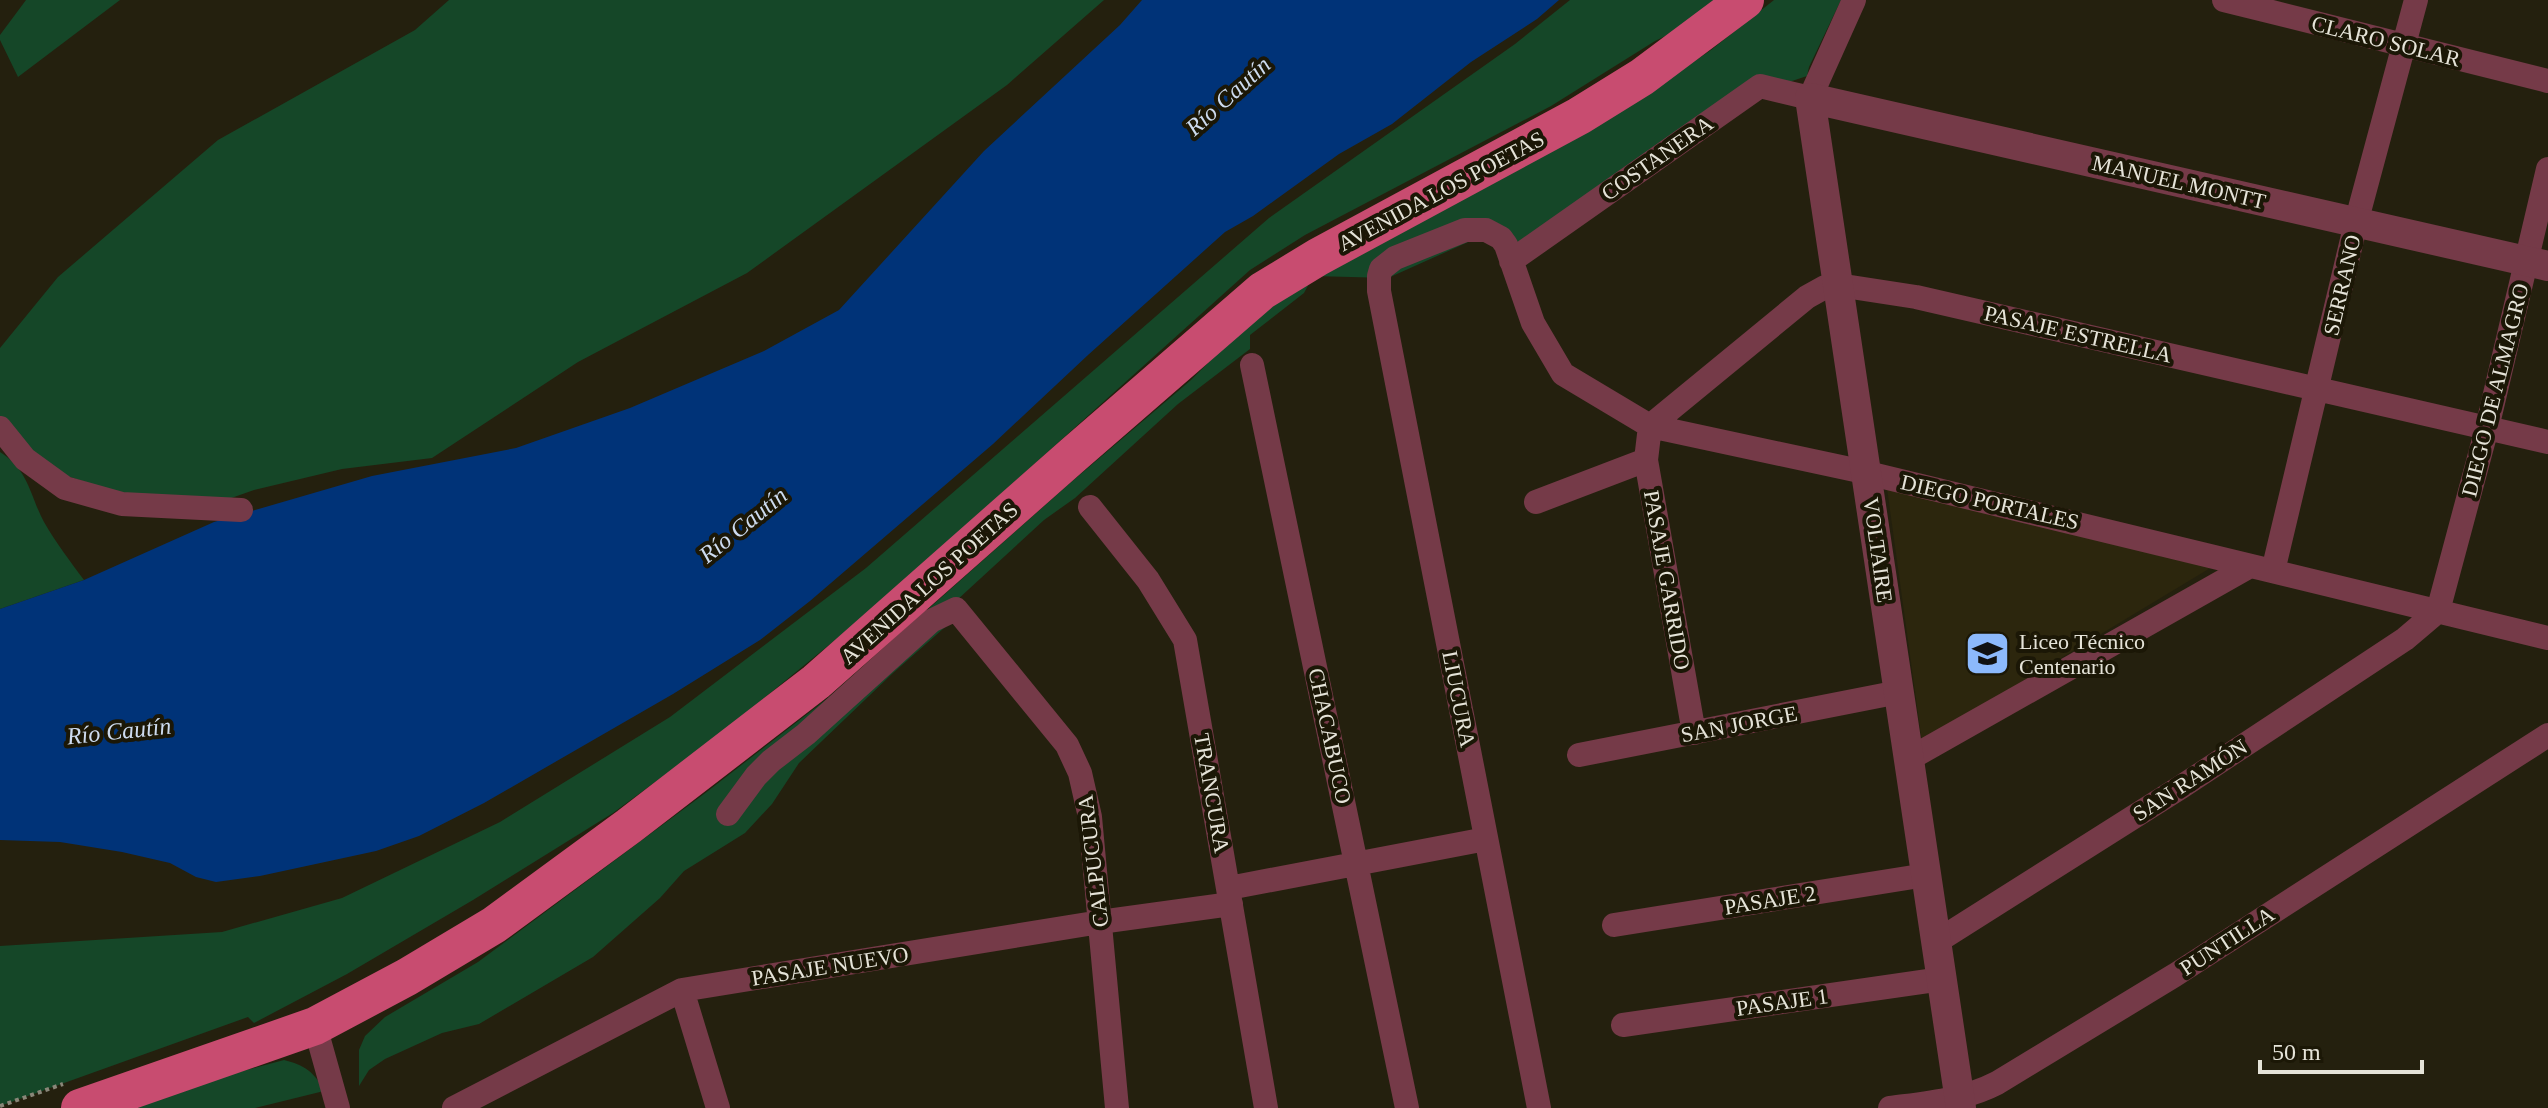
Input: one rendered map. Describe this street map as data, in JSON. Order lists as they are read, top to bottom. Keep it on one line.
{"streets":{"main road":["AVENIDA LOS POETAS"],"street":["CLARO SOLAR","COSTANERA","MANUEL MONTT","SERRANO","PASAJE ESTRELLA","DIEGO DE ALMAGRO","DIEGO PORTALES","VOLTAIRE","PASAJE GARRIDO","LIUCURA","SAN JORGE","CHACABUCO","SAN RAMÓN","TRANCURA","CALPUCURA","PASAJE 2","PUNTILLA","PASAJE NUEVO","PASAJE 1"]},"crossings":[["CLARO SOLAR","SERRANO"],["COSTANERA","MANUEL MONTT"],["COSTANERA","DIEGO PORTALES"],["COSTANERA","VOLTAIRE"],["MANUEL MONTT","SERRANO"],["MANUEL MONTT","DIEGO DE ALMAGRO"],["MANUEL MONTT","VOLTAIRE"],["SERRANO","PASAJE ESTRELLA"],["SERRANO","DIEGO PORTALES"],["PASAJE ESTRELLA","DIEGO DE ALMAGRO"],["PASAJE ESTRELLA","VOLTAIRE"],["DIEGO DE ALMAGRO","DIEGO PORTALES"],["DIEGO DE ALMAGRO","SAN RAMÓN"],["DIEGO PORTALES","VOLTAIRE"],["DIEGO PORTALES","PASAJE GARRIDO"],["DIEGO PORTALES","LIUCURA"],["DIEGO PORTALES","SAN RAMÓN"],["VOLTAIRE","SAN JORGE"],["VOLTAIRE","SAN RAMÓN"],["VOLTAIRE","PASAJE 2"],["VOLTAIRE","PUNTILLA"],["VOLTAIRE","PASAJE 1"],["PASAJE GARRIDO","SAN JORGE"],["LIUCURA","PASAJE NUEVO"],["CHACABUCO","PASAJE NUEVO"],["TRANCURA","PASAJE NUEVO"],["CALPUCURA","PASAJE NUEVO"]],"water":["Río Cautín"],"places":{"school or university":["Liceo Técnico Centenario"]},"scale_bar":"50 m"}
